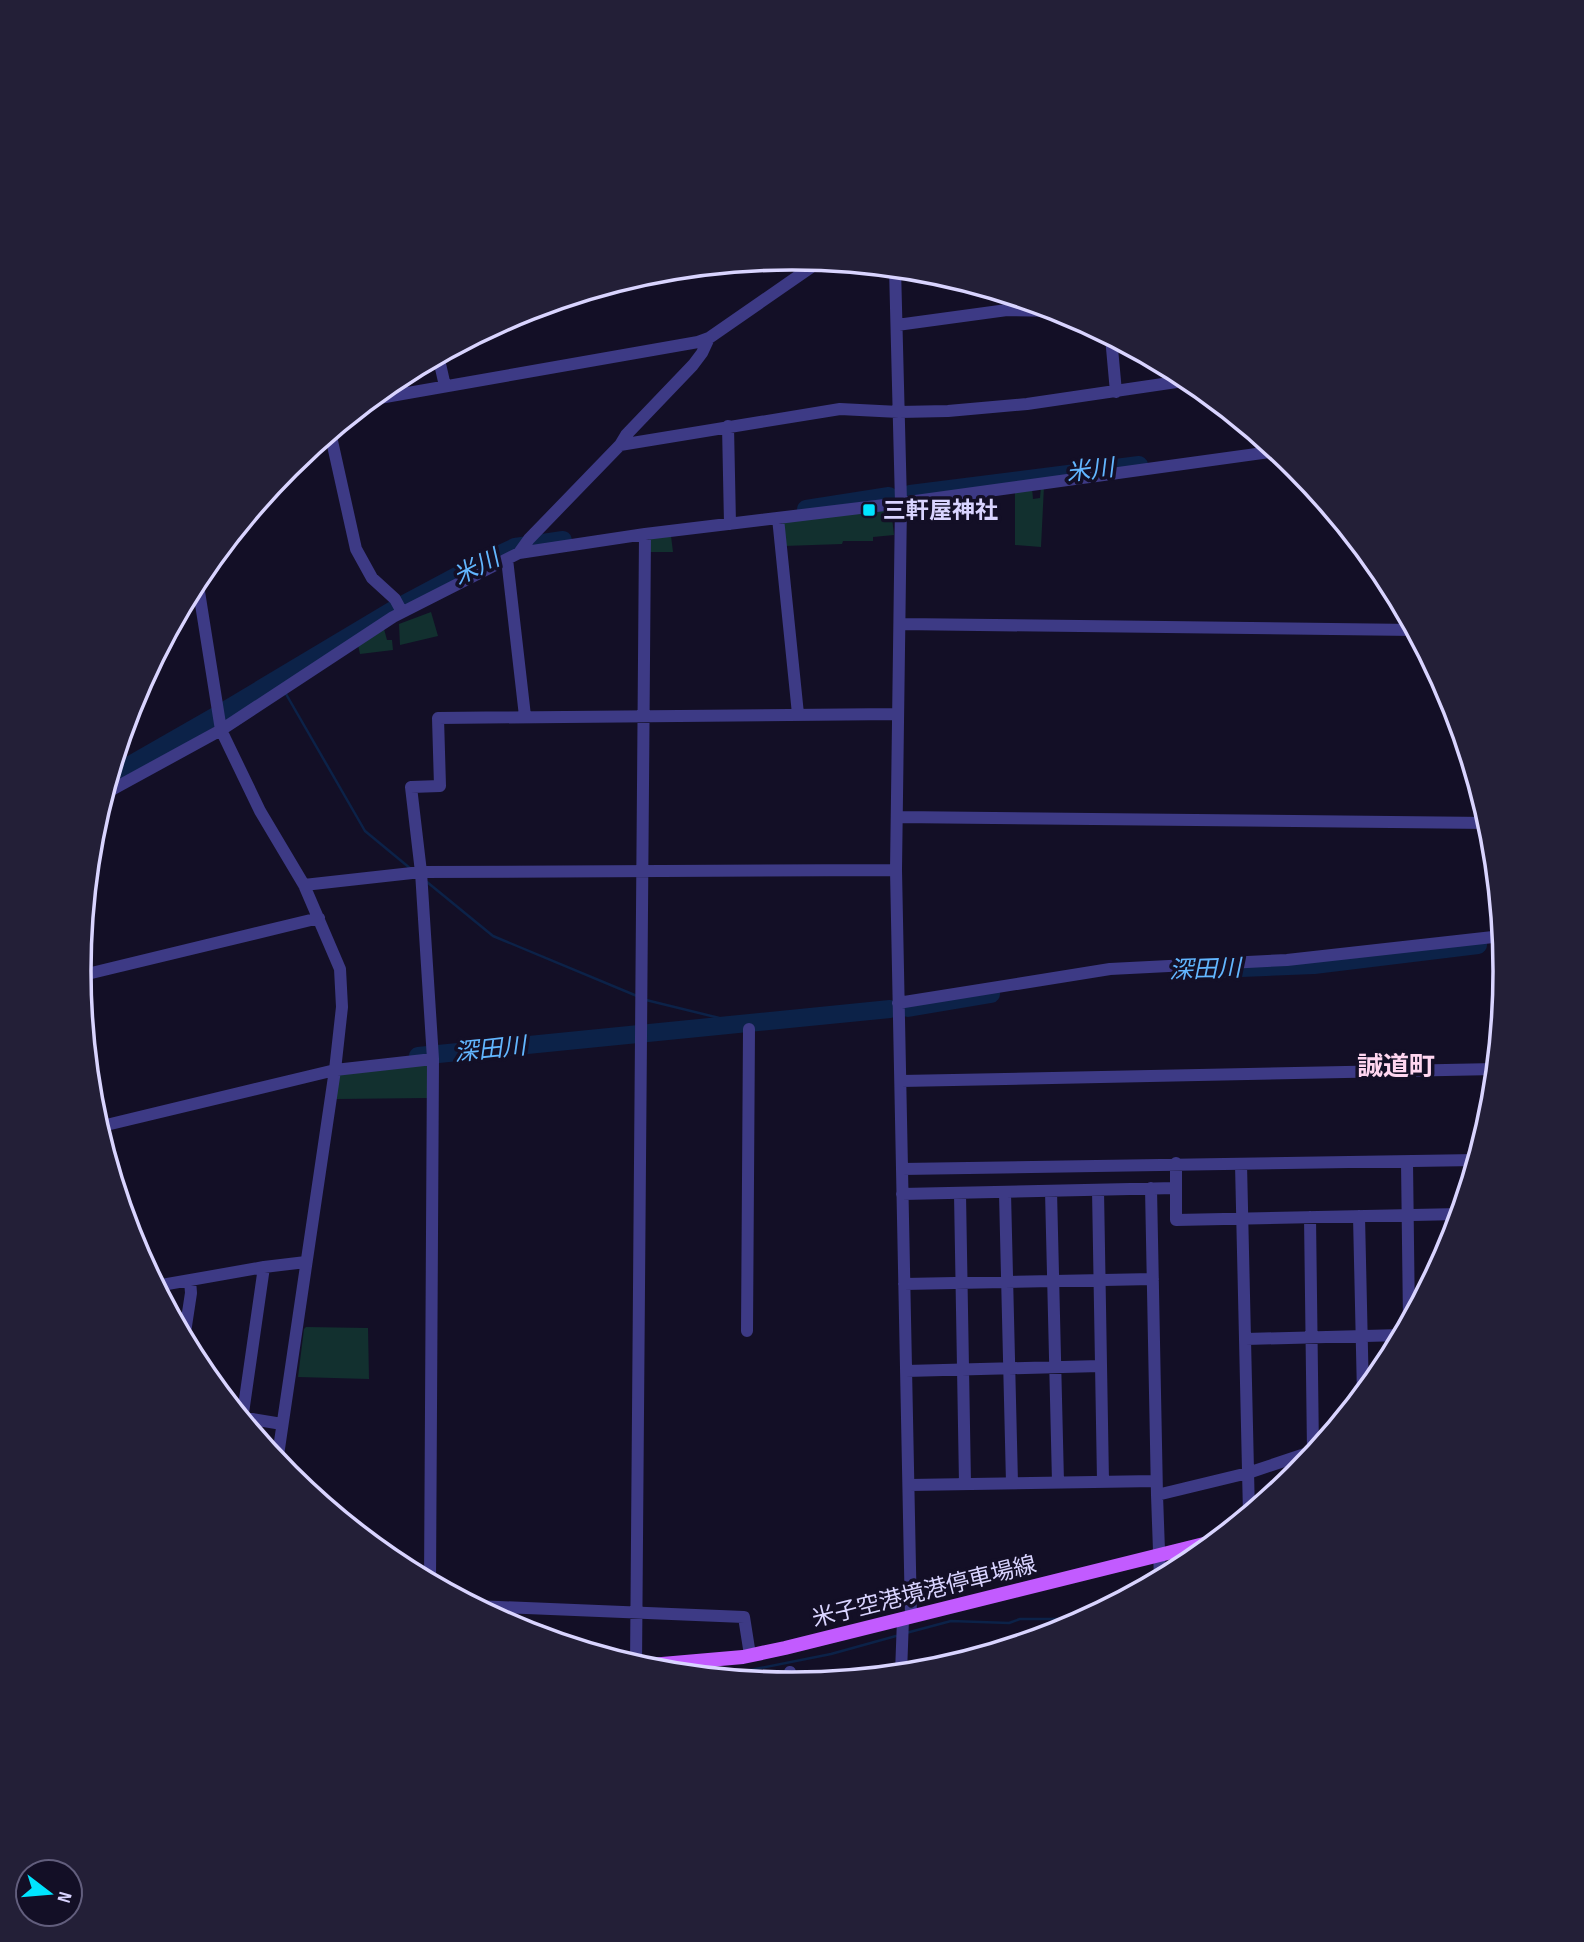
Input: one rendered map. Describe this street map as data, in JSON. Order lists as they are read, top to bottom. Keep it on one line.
{"streets":{"main road":["米子空港境港停車場線"]},"districts":["誠道町"],"water":["米川","深田川"],"places":{"transit":["三軒屋神社"]},"north":"right"}
